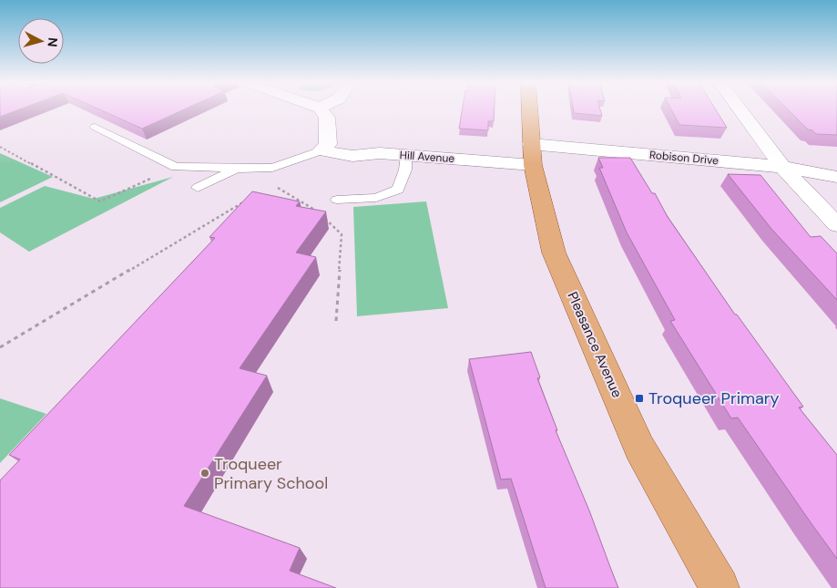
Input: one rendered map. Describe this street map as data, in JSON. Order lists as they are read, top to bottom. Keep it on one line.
{"streets":{"main road":["Pleasance Avenue"],"street":["Hill Avenue","Robison Drive"]},"crossings":[["Hill Avenue","Robison Drive"],["Hill Avenue","Pleasance Avenue"],["Robison Drive","Pleasance Avenue"]],"places":{"transit":["Troqueer Primary"],"other":["Troqueer Primary School"]},"north":"right"}
